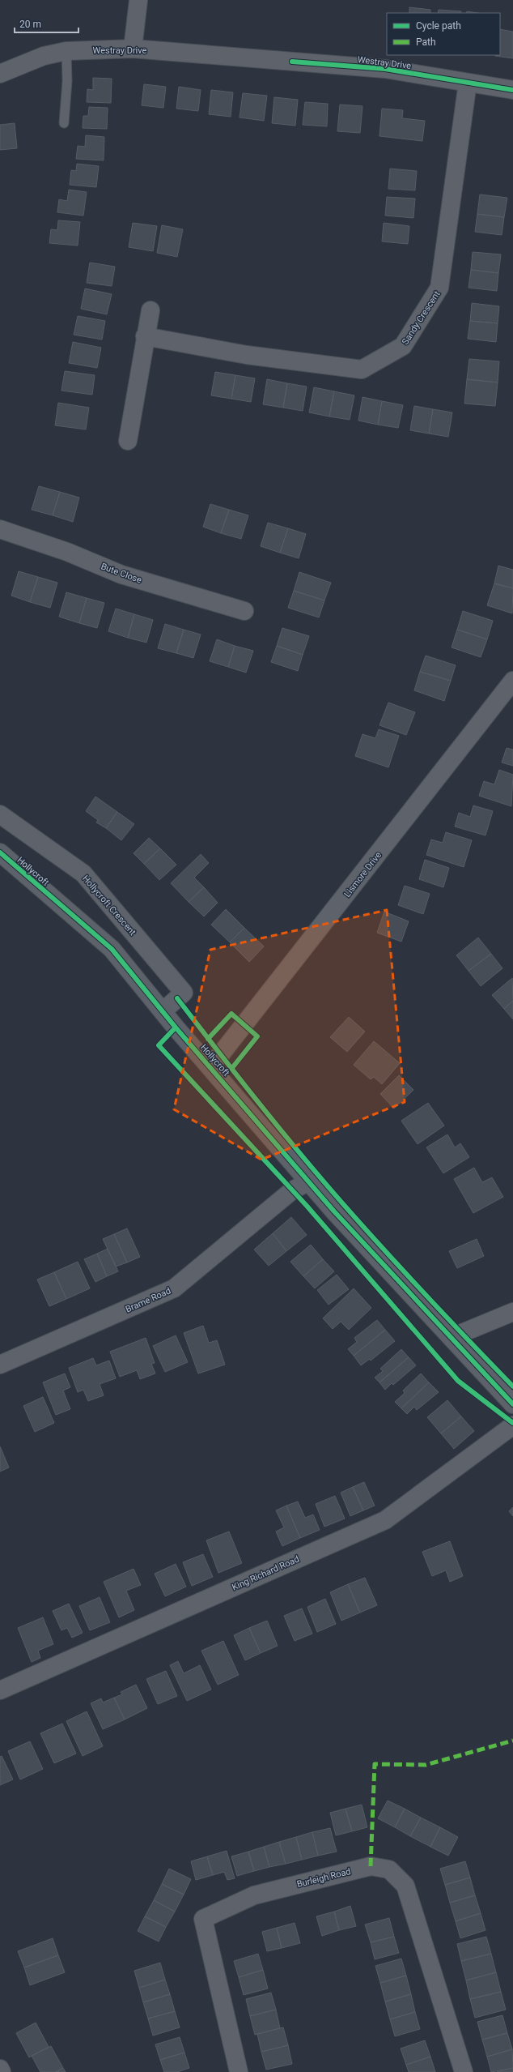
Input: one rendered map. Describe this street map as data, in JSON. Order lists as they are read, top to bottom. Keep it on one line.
{"streets":{"street":["Westray Drive","Sandy Crescent","Bute Close","Hollycroft","Lismore Drive","Hollycroft Crescent","Brame Road","King Richard Road","Burleigh Road"]},"crossings":[["Westray Drive","Sandy Crescent"],["Hollycroft","Lismore Drive"],["Hollycroft","Hollycroft Crescent"],["Hollycroft","Brame Road"]],"legend":["Cycle path","Path"],"scale_bar":"20 m"}
